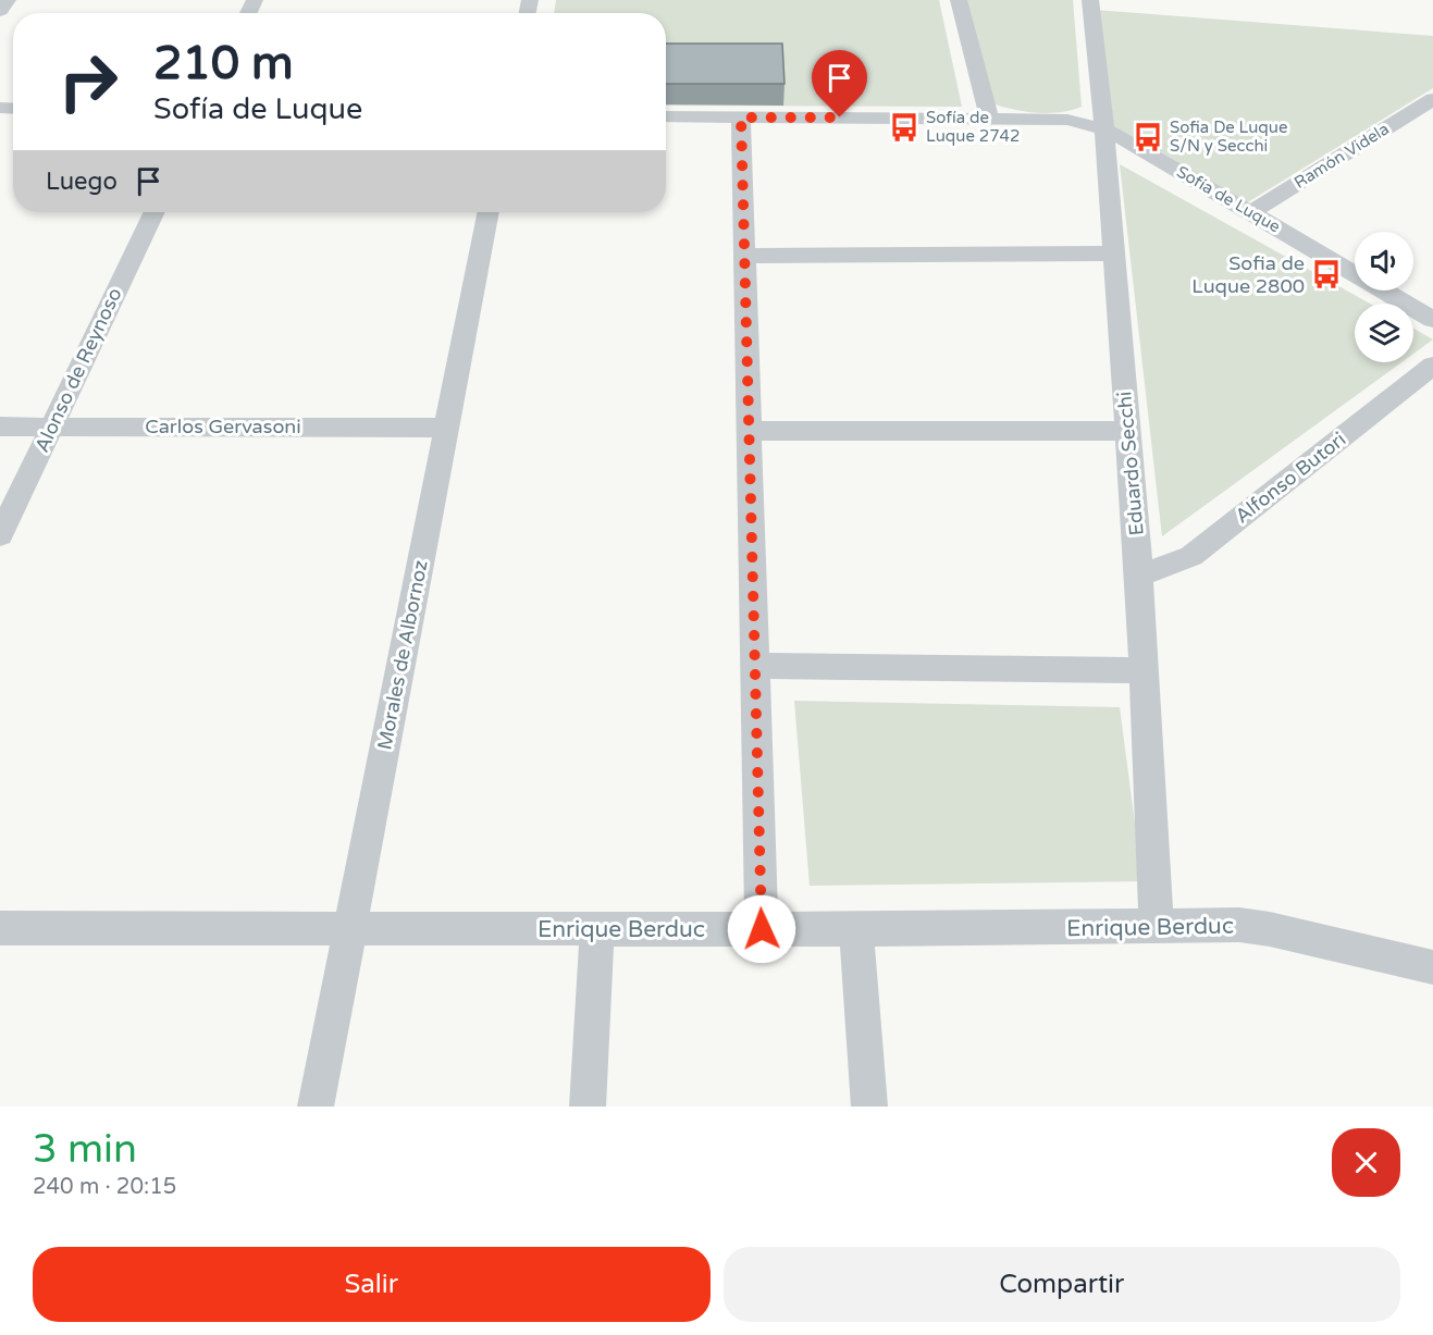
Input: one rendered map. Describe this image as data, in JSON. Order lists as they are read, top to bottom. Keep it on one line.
{"streets":{"street":["Ramón Videla","Sofía de Luque","Alonso de Reynoso","Carlos Gervasoni","Eduardo Secchi","Alfonso Butori","Morales de Albornoz","Enrique Berduc"]},"crossings":[["Ramón Videla","Sofía de Luque"],["Sofía de Luque","Eduardo Secchi"],["Alonso de Reynoso","Carlos Gervasoni"],["Carlos Gervasoni","Morales de Albornoz"],["Eduardo Secchi","Alfonso Butori"],["Eduardo Secchi","Enrique Berduc"],["Morales de Albornoz","Enrique Berduc"]],"places":{"bus stop":["Sofía de Luque 2742","Sofia De Luque S/N y Secchi","Sofia de Luque 2800"]},"page":{"turn":["210 m","Sofía de Luque"],"then":"Luego","heading":["3 min","240 m · 20:15"],"buttons":["Salir","Compartir"]}}
